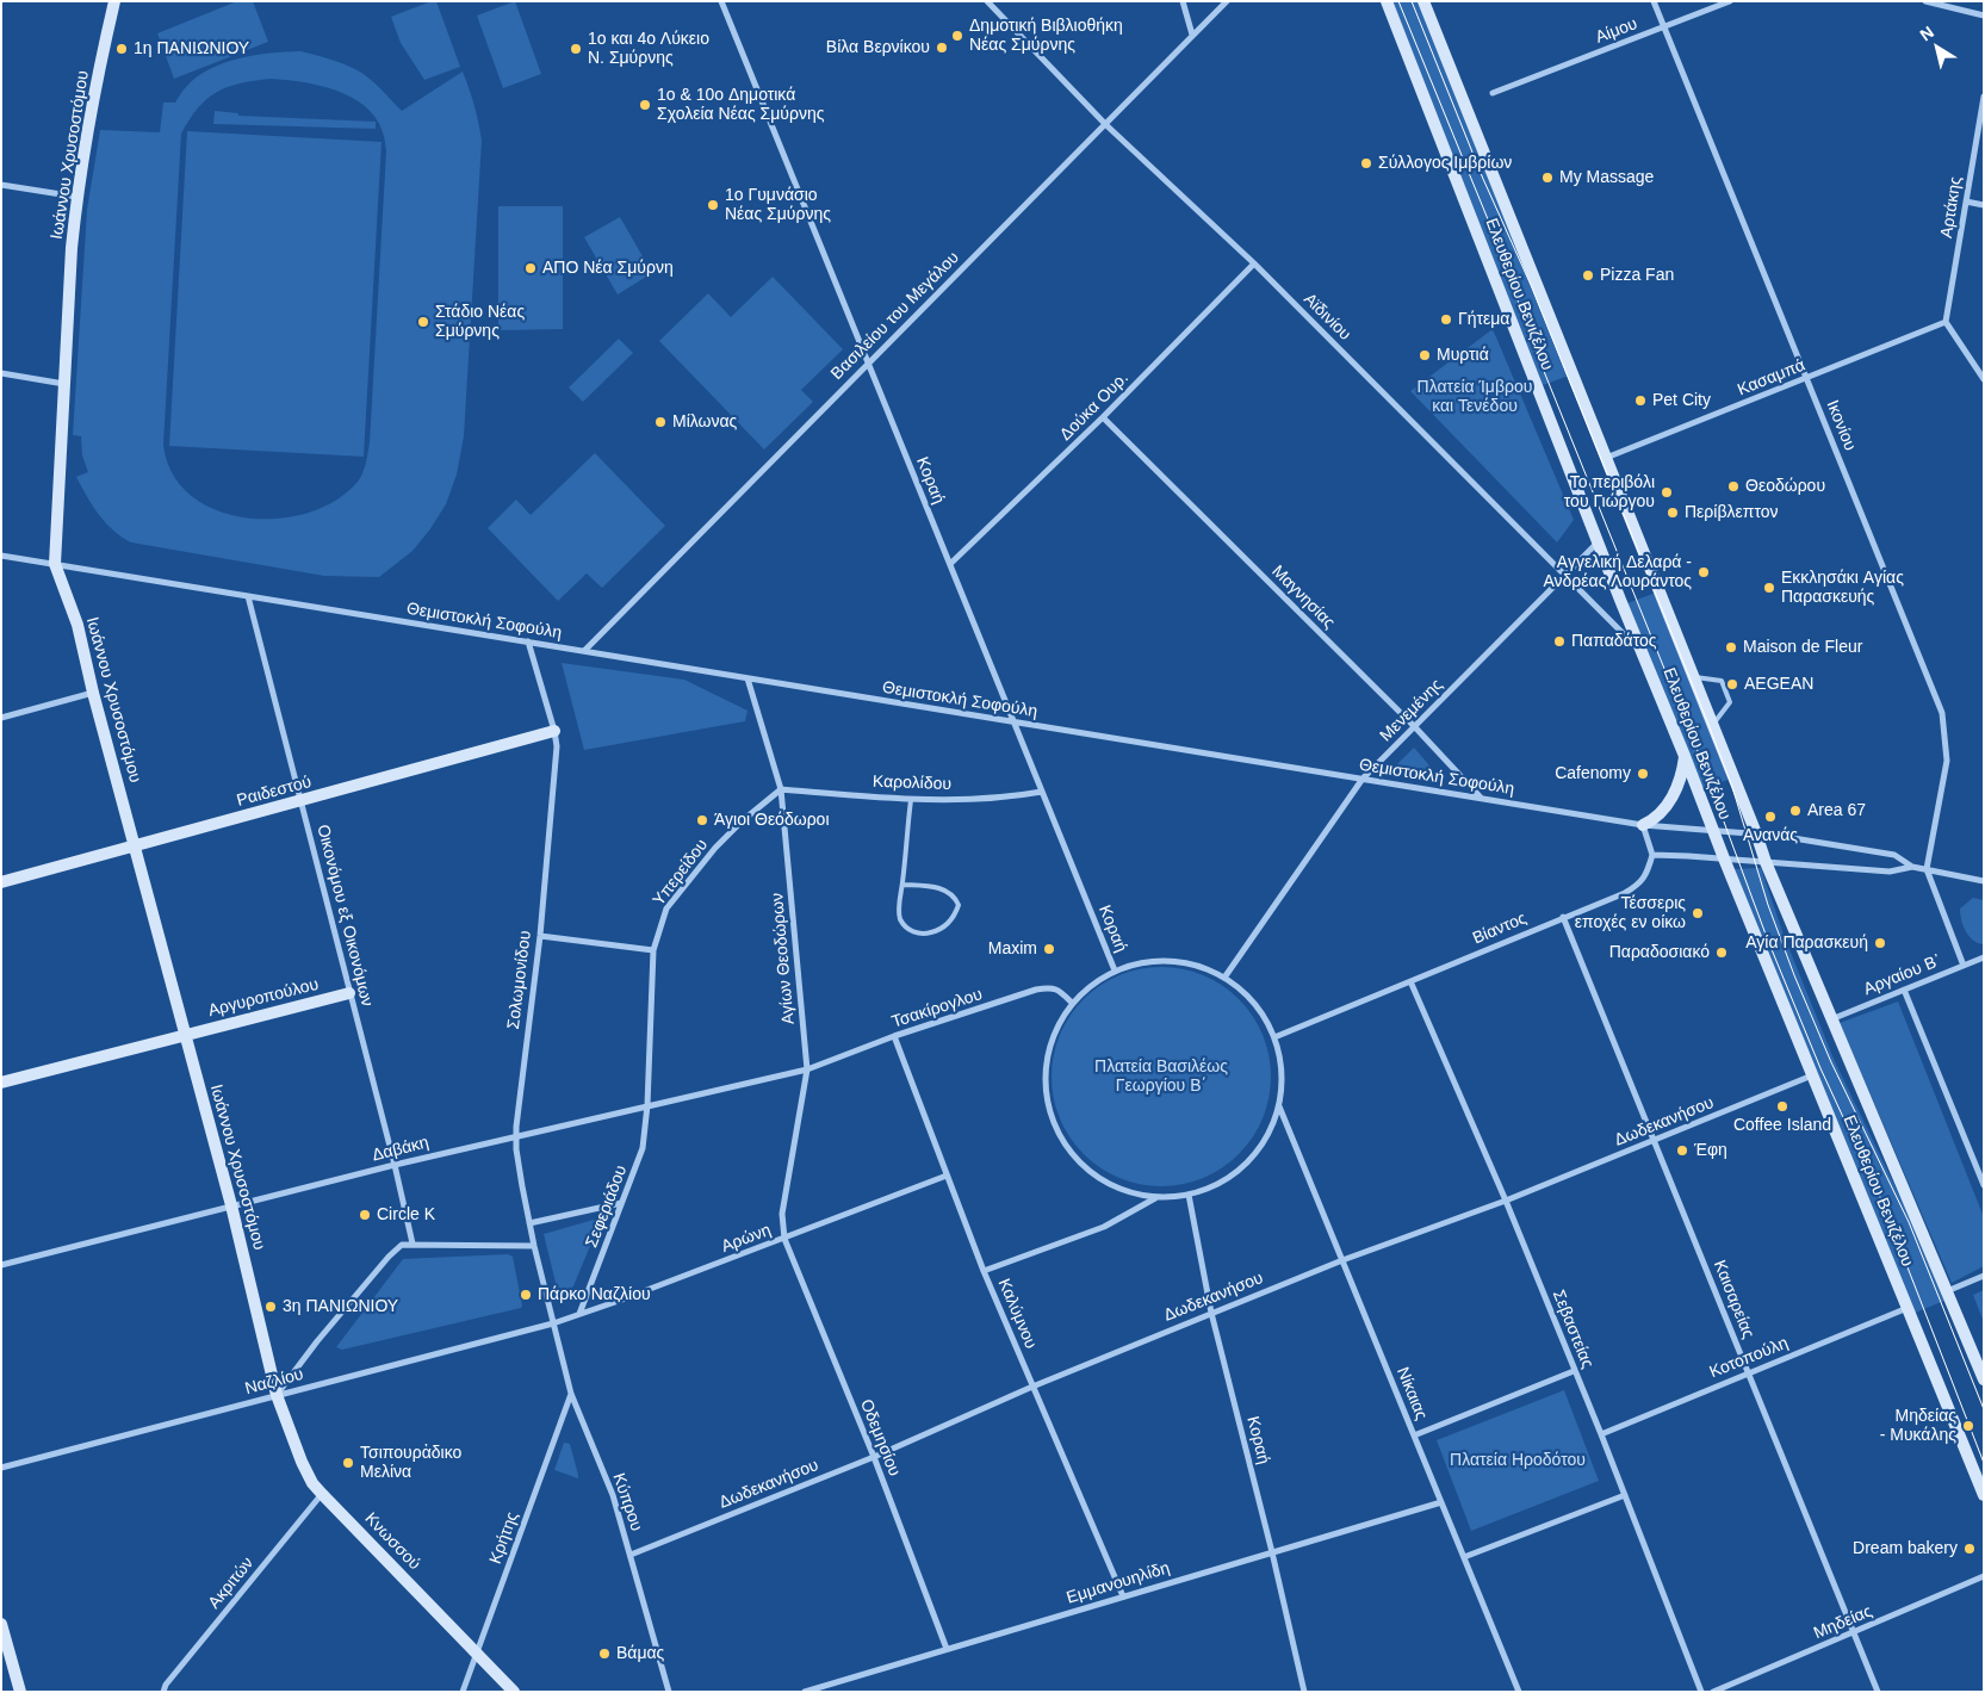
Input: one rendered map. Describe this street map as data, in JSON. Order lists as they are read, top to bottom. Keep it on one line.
{"streets":{"main road":["Ιωάννου Χρυσοστόμου","Ελευθερίου Βενιζέλου","Ραιδεστού","Αργυροπούλου","Κνωσσού"],"street":["Αίμου","Αρτάκης","Βασιλείου του Μεγάλου","Αϊδινίου","Κασαμπά","Δούκα Ουρ.","Ικονίου","Κοραή","Μαγνησίας","Θεμιστοκλή Σοφούλη","Μενεμένης","Καρολίδου","Υπερείδου","Οικονόμου εξ Οικονόμων","Βίαντος","Αγίων Θεοδώρων","Αργαίου Β᾽","Σολωμονίδου","Τσακίρογλου","Δωδεκανήσου","Δαβάκη","Σεφεριάδου","Αρώνη","Καισαρείας","Καλύμνου","Σεβαστείας","Κοτοπούλη","Ναζλίου","Νίκαιας","Οδεμησίου","Κύπρου","Κρήτης","Ακριτών","Εμμανουηλίδη","Μηδείας"]},"crossings":[["Αίμου","Ικονίου"],["Ιωάννου Χρυσοστόμου","Θεμιστοκλή Σοφούλη"],["Ιωάννου Χρυσοστόμου","Ραιδεστού"],["Ιωάννου Χρυσοστόμου","Αργυροπούλου"],["Ιωάννου Χρυσοστόμου","Δαβάκη"],["Ιωάννου Χρυσοστόμου","Ναζλίου"],["Ιωάννου Χρυσοστόμου","Κνωσσού"],["Αρτάκης","Κασαμπά"],["Ελευθερίου Βενιζέλου","Αϊδινίου"],["Ελευθερίου Βενιζέλου","Κασαμπά"],["Ελευθερίου Βενιζέλου","Θεμιστοκλή Σοφούλη"],["Ελευθερίου Βενιζέλου","Μενεμένης"],["Ελευθερίου Βενιζέλου","Αργαίου Β᾽"],["Ελευθερίου Βενιζέλου","Δωδεκανήσου"],["Ελευθερίου Βενιζέλου","Κοτοπούλη"],["Βασιλείου του Μεγάλου","Αϊδινίου"],["Βασιλείου του Μεγάλου","Κοραή"],["Βασιλείου του Μεγάλου","Θεμιστοκλή Σοφούλη"],["Αϊδινίου","Δούκα Ουρ."],["Αϊδινίου","Μενεμένης"],["Κασαμπά","Ικονίου"],["Δούκα Ουρ.","Κοραή"],["Δούκα Ουρ.","Μαγνησίας"],["Ικονίου","Θεμιστοκλή Σοφούλη"],["Κοραή","Θεμιστοκλή Σοφούλη"],["Κοραή","Καρολίδου"],["Κοραή","Δωδεκανήσου"],["Κοραή","Εμμανουηλίδη"],["Μαγνησίας","Θεμιστοκλή Σοφούλη"],["Μαγνησίας","Μενεμένης"],["Θεμιστοκλή Σοφούλη","Μενεμένης"],["Θεμιστοκλή Σοφούλη","Οικονόμου εξ Οικονόμων"],["Θεμιστοκλή Σοφούλη","Αγίων Θεοδώρων"],["Θεμιστοκλή Σοφούλη","Σολωμονίδου"],["Καρολίδου","Υπερείδου"],["Καρολίδου","Αγίων Θεοδώρων"],["Ραιδεστού","Οικονόμου εξ Οικονόμων"],["Ραιδεστού","Σολωμονίδου"],["Υπερείδου","Αγίων Θεοδώρων"],["Υπερείδου","Δαβάκη"],["Υπερείδου","Σεφεριάδου"],["Οικονόμου εξ Οικονόμων","Αργυροπούλου"],["Οικονόμου εξ Οικονόμων","Δαβάκη"],["Βίαντος","Καισαρείας"],["Βίαντος","Σεβαστείας"],["Αγίων Θεοδώρων","Τσακίρογλου"],["Αγίων Θεοδώρων","Δαβάκη"],["Αγίων Θεοδώρων","Αρώνη"],["Αγίων Θεοδώρων","Οδεμησίου"],["Σολωμονίδου","Δαβάκη"],["Σολωμονίδου","Αρώνη"],["Σολωμονίδου","Ναζλίου"],["Σολωμονίδου","Κύπρου"],["Τσακίρογλου","Δαβάκη"],["Τσακίρογλου","Καλύμνου"],["Δωδεκανήσου","Καισαρείας"],["Δωδεκανήσου","Καλύμνου"],["Δωδεκανήσου","Σεβαστείας"],["Δωδεκανήσου","Νίκαιας"],["Δωδεκανήσου","Οδεμησίου"],["Δωδεκανήσου","Κύπρου"],["Δαβάκη","Σεφεριάδου"],["Σεφεριάδου","Αρώνη"],["Αρώνη","Καλύμνου"],["Αρώνη","Ναζλίου"],["Αρώνη","Οδεμησίου"],["Αρώνη","Κύπρου"],["Καισαρείας","Κοτοπούλη"],["Καισαρείας","Μηδείας"],["Καλύμνου","Εμμανουηλίδη"],["Σεβαστείας","Κοτοπούλη"],["Ναζλίου","Κύπρου"],["Ναζλίου","Κνωσσού"],["Νίκαιας","Εμμανουηλίδη"],["Οδεμησίου","Εμμανουηλίδη"],["Κύπρου","Κρήτης"],["Κρήτης","Κνωσσού"],["Κνωσσού","Ακριτών"]],"parks":["Πλατεία Ίμβρου και Τενέδου","Πλατεία Βασιλέως Γεωργίου Β΄","Πλατεία Ηροδότου"],"places":["Δημοτική Βιβλιοθήκη Νέας Σμύρνης","Βίλα Βερνίκου","1η ΠΑΝΙΩΝΙΟΥ","1ο και 4ο Λύκειο Ν. Σμύρνης","1ο & 10ο Δημοτικά Σχολεία Νέας Σμύρνης","Σύλλογος Ιμβρίων","My Massage","1ο Γυμνάσιο Νέας Σμύρνης","ΑΠΟ Νέα Σμύρνη","Pizza Fan","Γήτεμα","Στάδιο Νέας Σμύρνης","Μυρτιά","Pet City","Μίλωνας","Θεοδώρου","Το περιβόλι του Γιώργου","Περίβλεπτον","Αγγελική Δελαρά - Ανδρέας Λουράντος","Εκκλησάκι Αγίας Παρασκευής","Παπαδάτος","Maison de Fleur","AEGEAN","Cafenomy","Area 67","Ανανάς","Άγιοι Θεόδωροι","Τέσσερις εποχές εν οίκω","Αγία Παρασκευή","Maxim","Παραδοσιακό","Coffee Island","Έφη","Circle K","Πάρκο Ναζλίου","3η ΠΑΝΙΩΝΙΟΥ","Μηδείας - Μυκάλης","Τσιπουρἁδικο Μελίνα","Dream bakery","Βάμας"],"north":"top left"}
